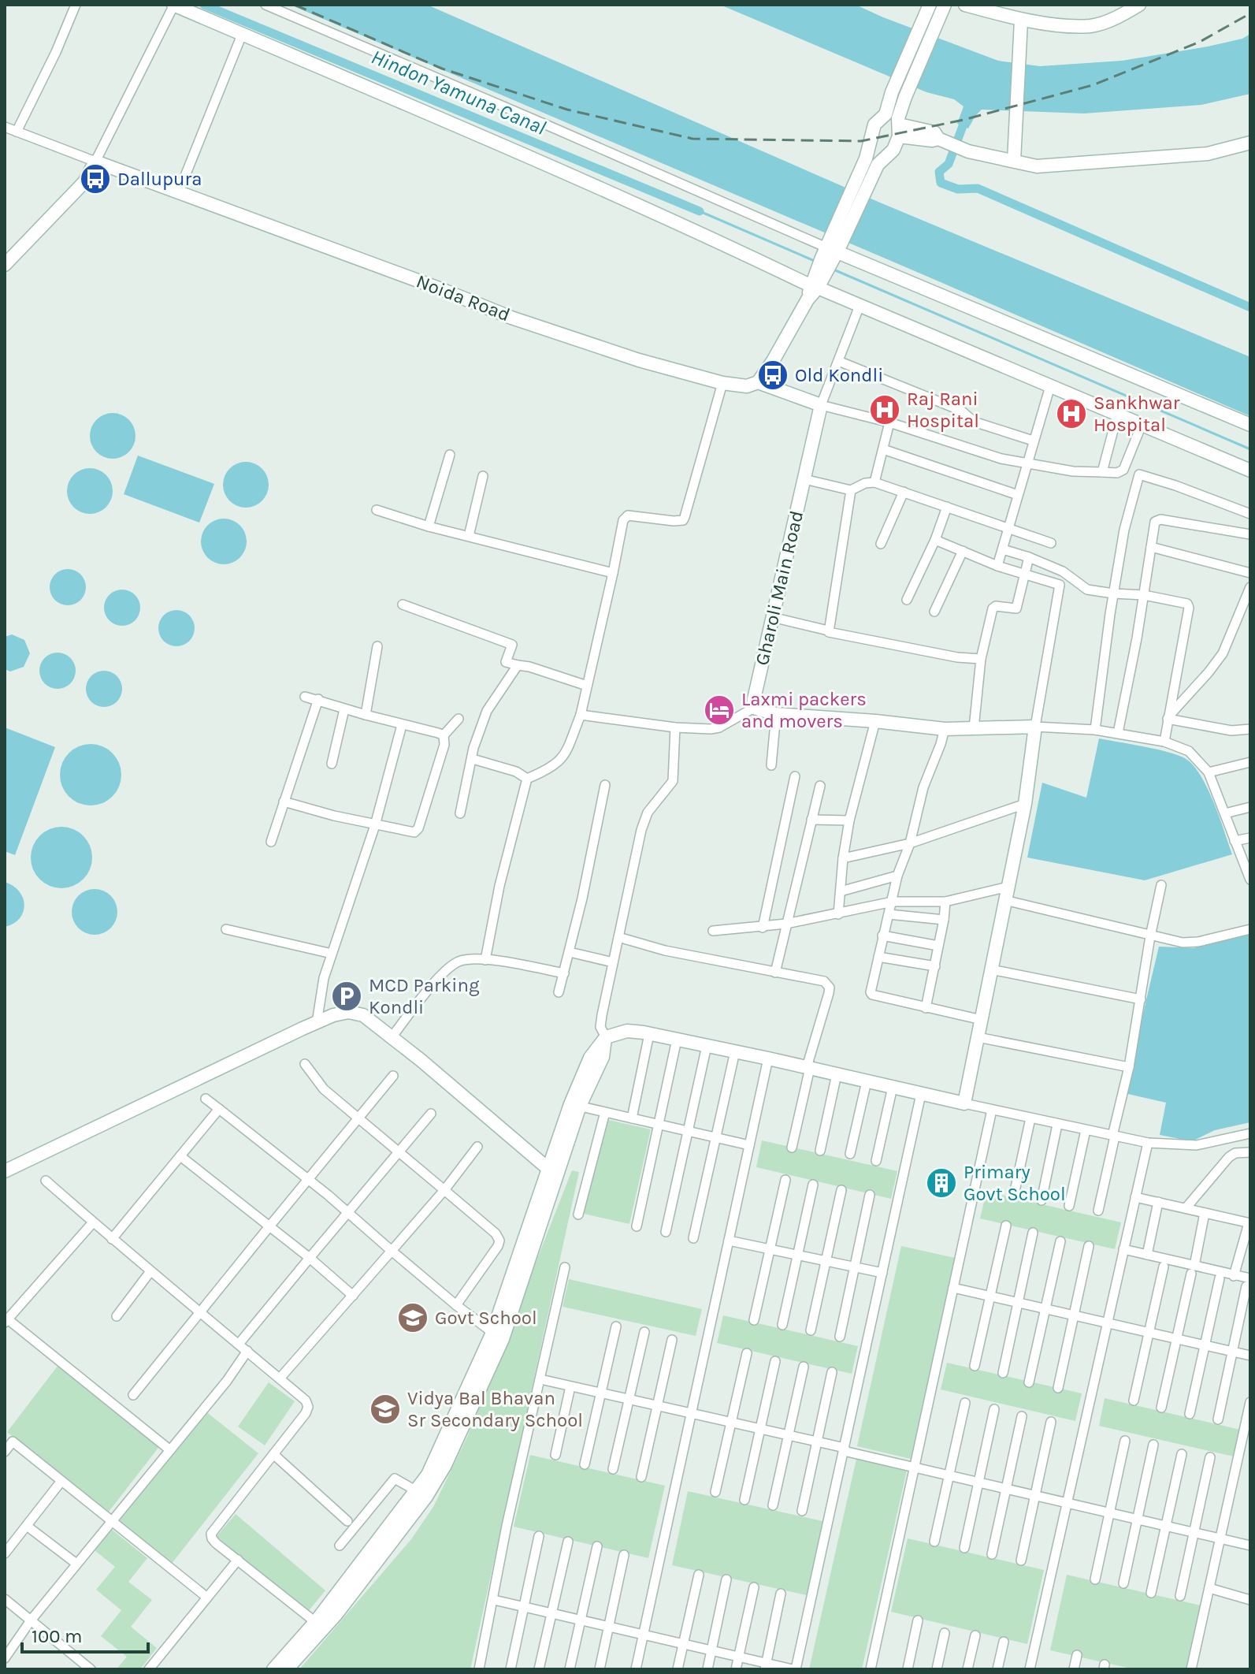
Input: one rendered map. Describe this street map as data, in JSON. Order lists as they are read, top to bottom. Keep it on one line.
{"streets":{"street":["Noida Road","Gharoli Main Road"]},"water":["Hindon Yamuna Canal"],"places":{"bus stop":["Dallupura","Old Kondli"],"hospital":["Raj Rani Hospital","Sankhwar Hospital"],"hotel":["Laxmi packers and movers"],"parking":["MCD Parking Kondli"],"building":["Primary Govt School"],"school or university":["Govt School","Vidya Bal Bhavan Sr Secondary School"]},"scale_bar":"100 m"}
